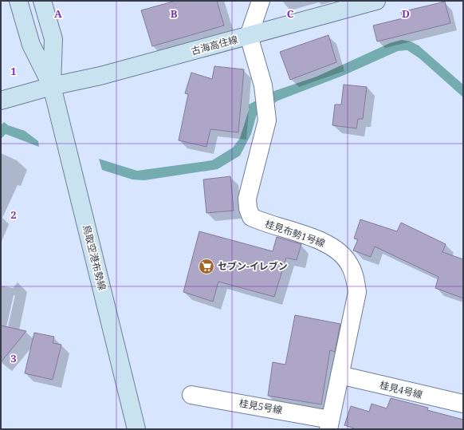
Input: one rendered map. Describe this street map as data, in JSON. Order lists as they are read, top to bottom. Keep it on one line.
{"streets":{"main road":["古海高住線","鳥取空港布勢線"],"street":["桂見布勢1号線","桂見4号線","桂見5号線"]},"crossings":[["古海高住線","桂見布勢1号線"],["古海高住線","鳥取空港布勢線"],["桂見布勢1号線","桂見4号線"],["桂見布勢1号線","桂見5号線"]],"places":{"supermarket":["セブン-イレブン"]},"grid":{"columns":["A","B","C","D"],"rows":["1","2","3"]}}
